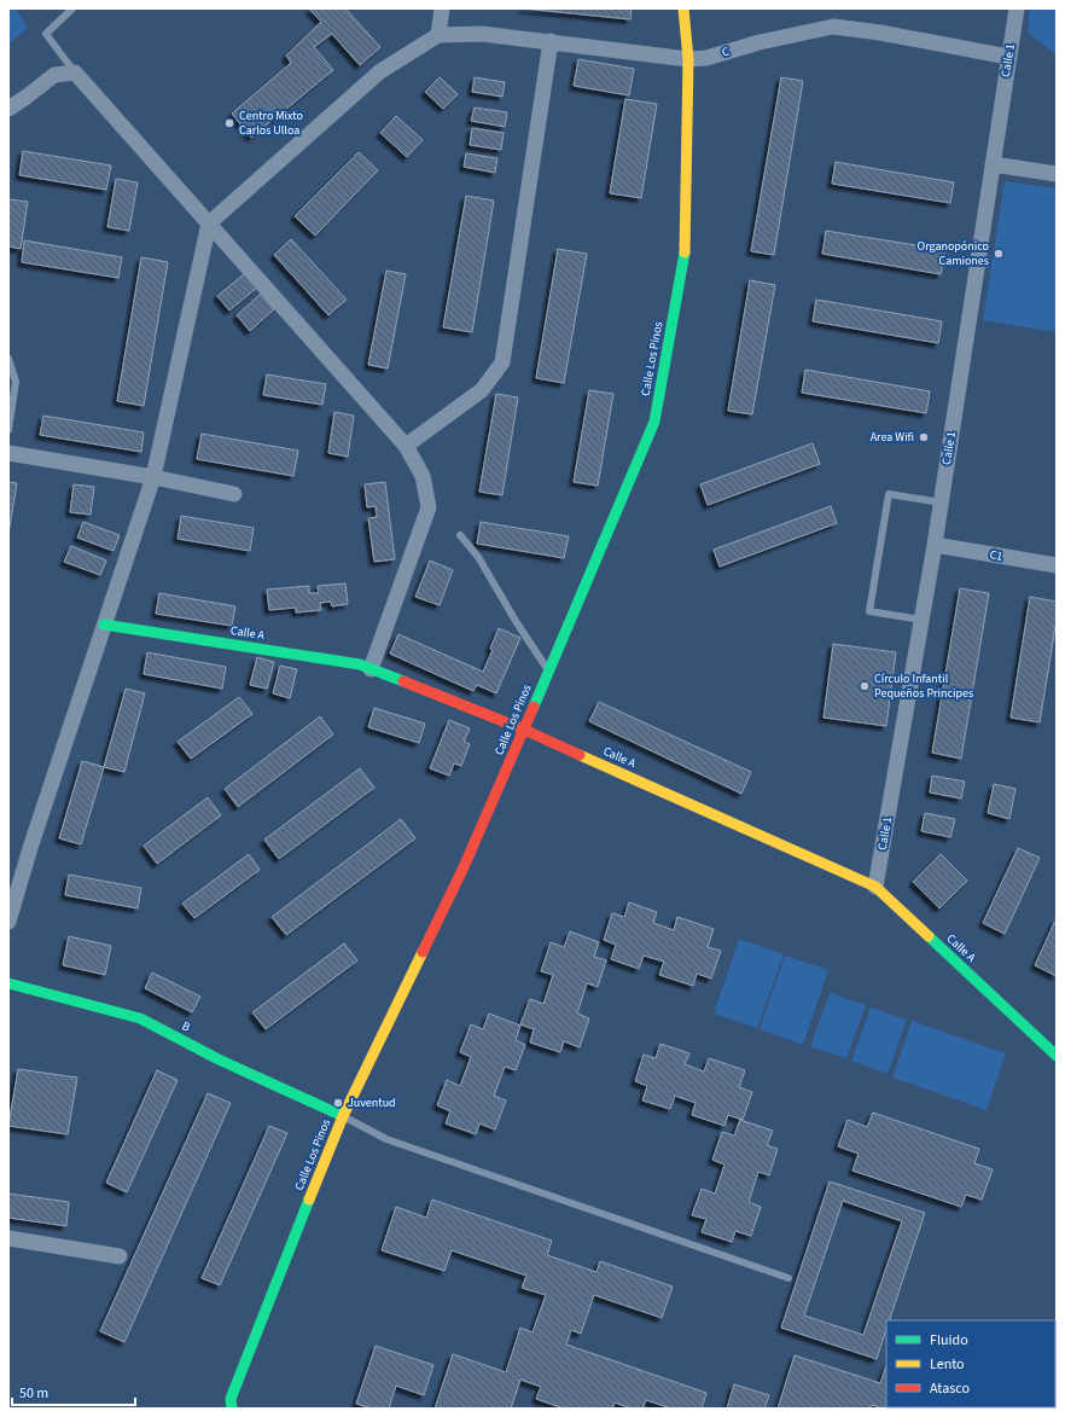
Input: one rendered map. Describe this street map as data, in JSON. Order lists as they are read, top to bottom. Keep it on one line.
{"streets":{"street":["C","Calle 1","Calle Los Pinos","C1","Calle A","B"]},"crossings":[["C","Calle 1"],["C","Calle Los Pinos"],["Calle 1","C1"],["Calle 1","Calle A"],["Calle Los Pinos","Calle A"],["Calle Los Pinos","B"]],"places":["Centro Mixto Carlos Ulloa","Organopónico Camiones","Area Wifi","Círculo Infantil Pequeños Principes","Juventud"],"legend":["Fluido","Lento","Atasco"],"scale_bar":"50 m"}
